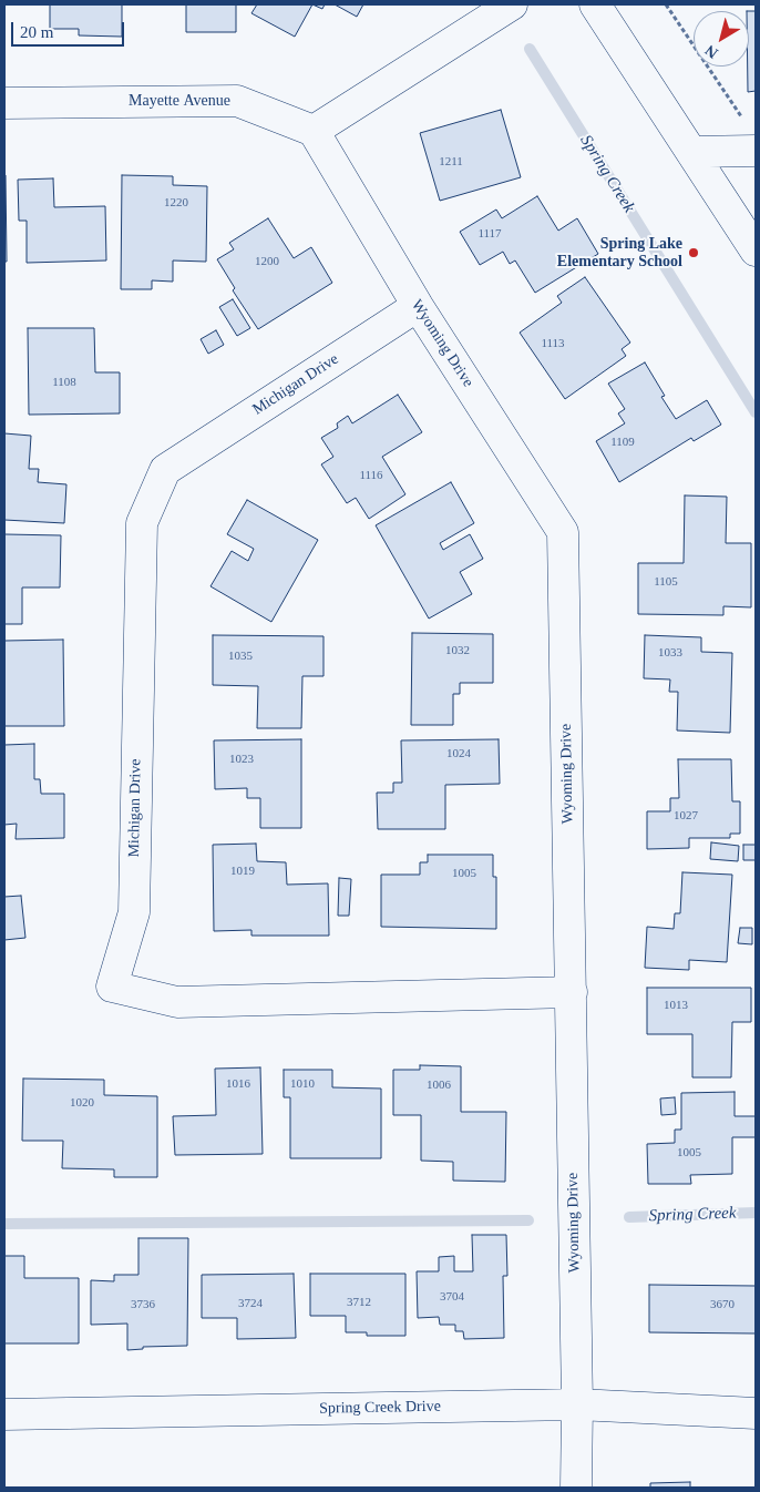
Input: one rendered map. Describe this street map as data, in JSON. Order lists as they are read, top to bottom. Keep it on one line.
{"streets":{"street":["Mayette Avenue","Wyoming Drive","Michigan Drive","Spring Creek Drive"]},"crossings":[["Mayette Avenue","Wyoming Drive"],["Wyoming Drive","Michigan Drive"],["Wyoming Drive","Spring Creek Drive"]],"water":["Spring Creek"],"places":["Spring Lake Elementary School"],"house_numbers":["1211","1220","1117","1200","1113","1108","1109","1116","1105","1032","1033","1035","1024","1023","1027","1019","1005","1013","1016","1010","1006","1020","1005","3704","3712","3724","3736","3670"],"scale_bar":"20 m","north":"bottom left"}
